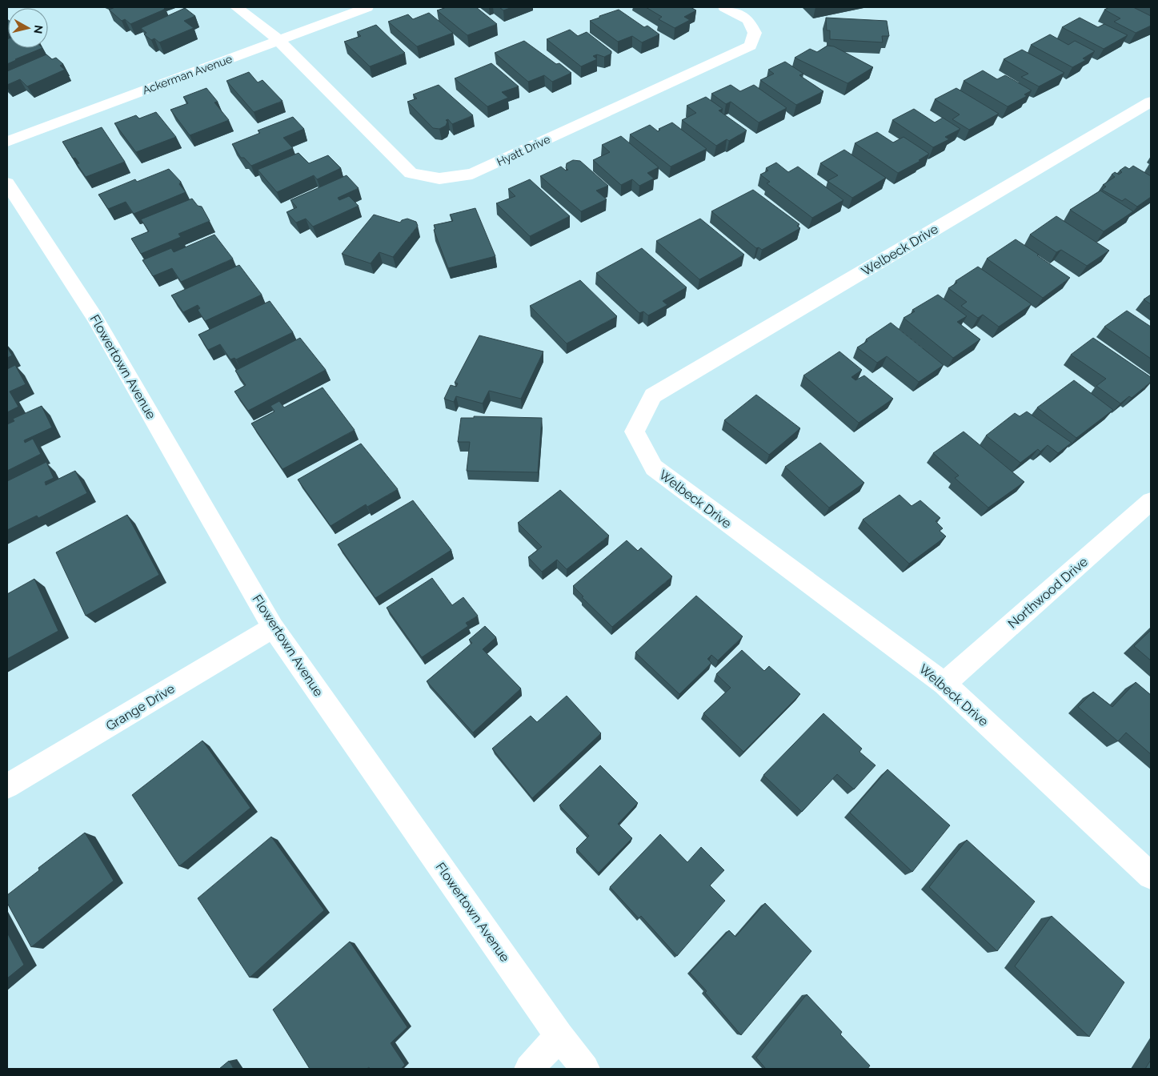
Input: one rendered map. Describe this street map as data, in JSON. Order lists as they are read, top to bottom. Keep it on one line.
{"streets":{"street":["Ackerman Avenue","Hyatt Drive","Welbeck Drive","Flowertown Avenue","Northwood Drive","Grange Drive"]},"crossings":[["Ackerman Avenue","Hyatt Drive"],["Welbeck Drive","Northwood Drive"],["Flowertown Avenue","Grange Drive"]],"north":"right"}
